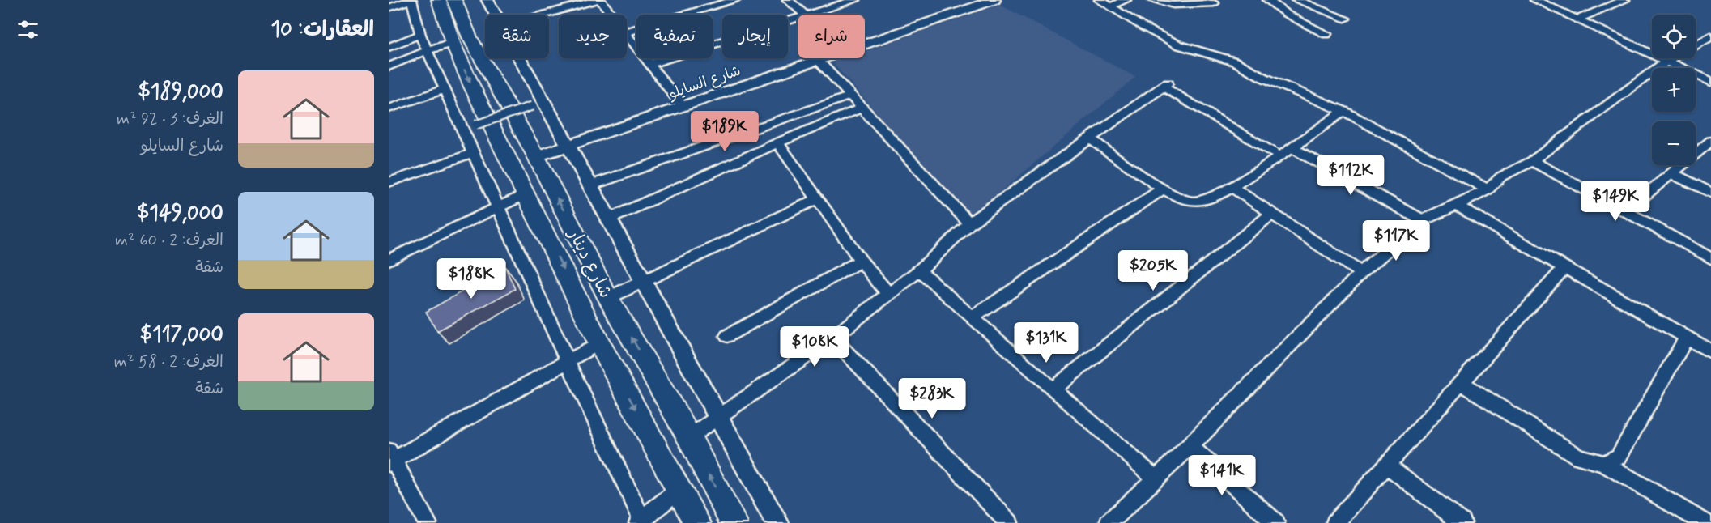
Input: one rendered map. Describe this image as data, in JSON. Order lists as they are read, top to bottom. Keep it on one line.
{"streets":{"main road":["شارع دينار"],"street":["شارع السايلو"]},"crossings":[["شارع السايلو","شارع دينار"]],"page":{"heading":"العقارات: 10","map_buttons":["+","−"],"chip":["شراء","إيجار","تصفية","جديد","شقة"],"list":[{"name":"$189,000","note":"الغرف: 3 · 92 m² · شارع السايلو"},{"name":"$149,000","note":"الغرف: 2 · 60 m² · شقة"},{"name":"$117,000","note":"الغرف: 2 · 58 m² · شقة"}],"price":["$189K","$112K","$149K","$117K","$205K","$188K","$131K","$108K","$283K","$141K"]}}
